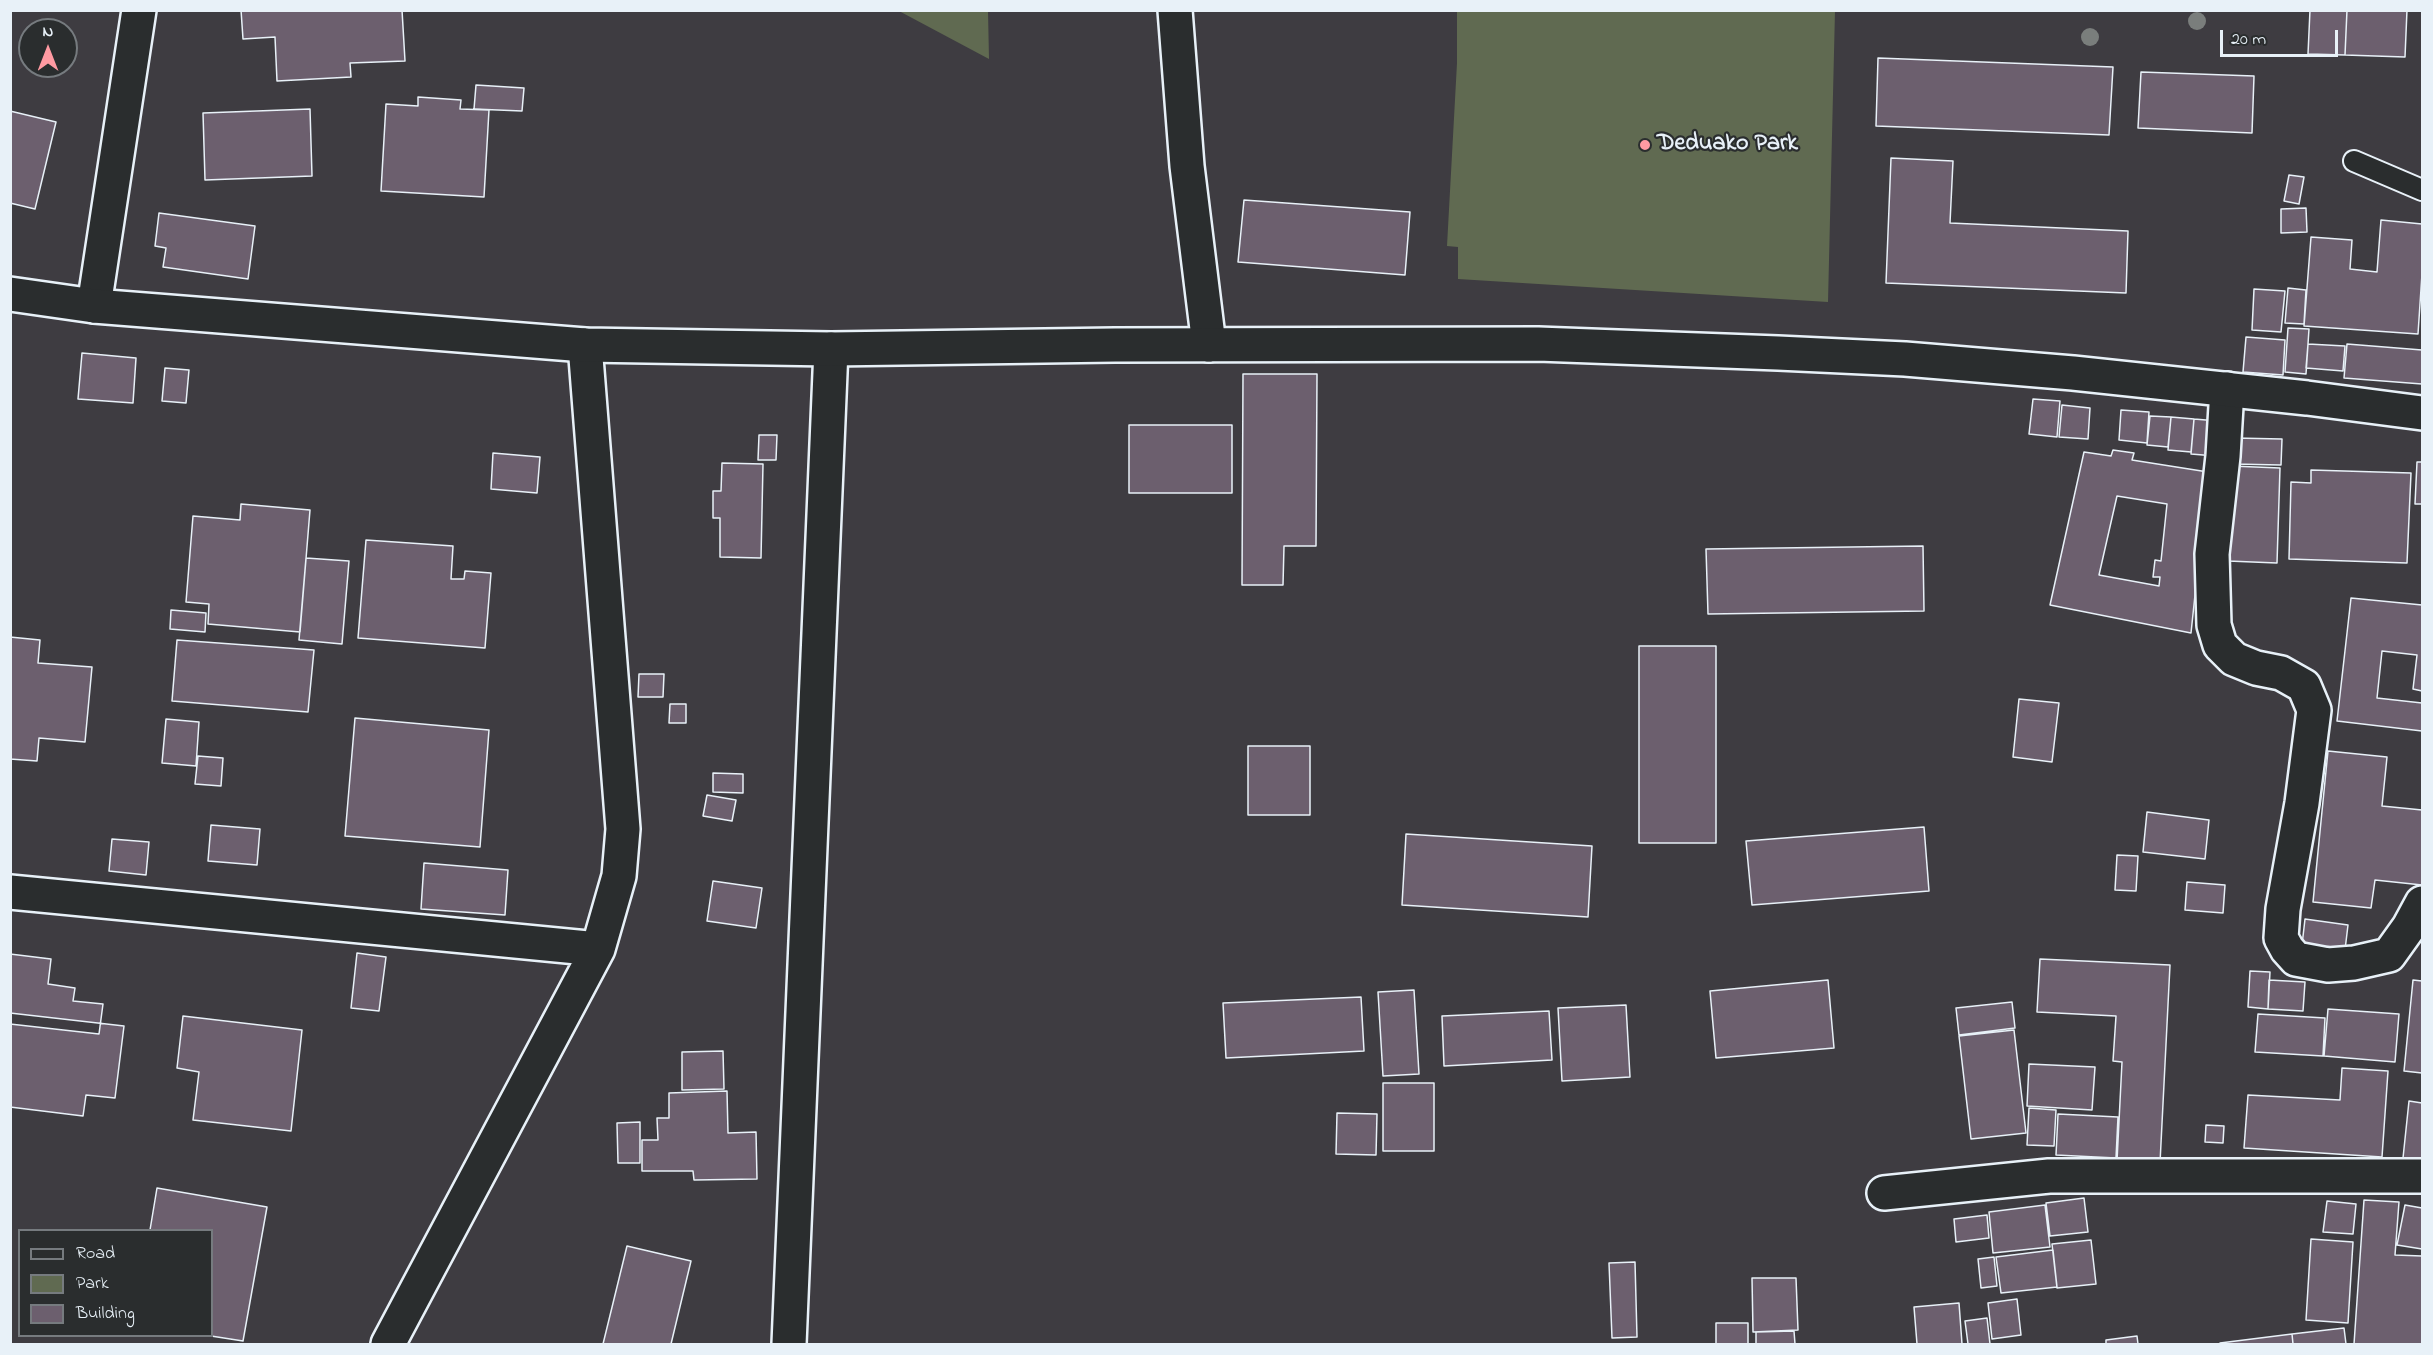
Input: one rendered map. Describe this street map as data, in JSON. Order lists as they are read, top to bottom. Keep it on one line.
{"places":["Deduako Park"],"legend":["Road","Park","Building"],"scale_bar":"20 m","north":"top"}
